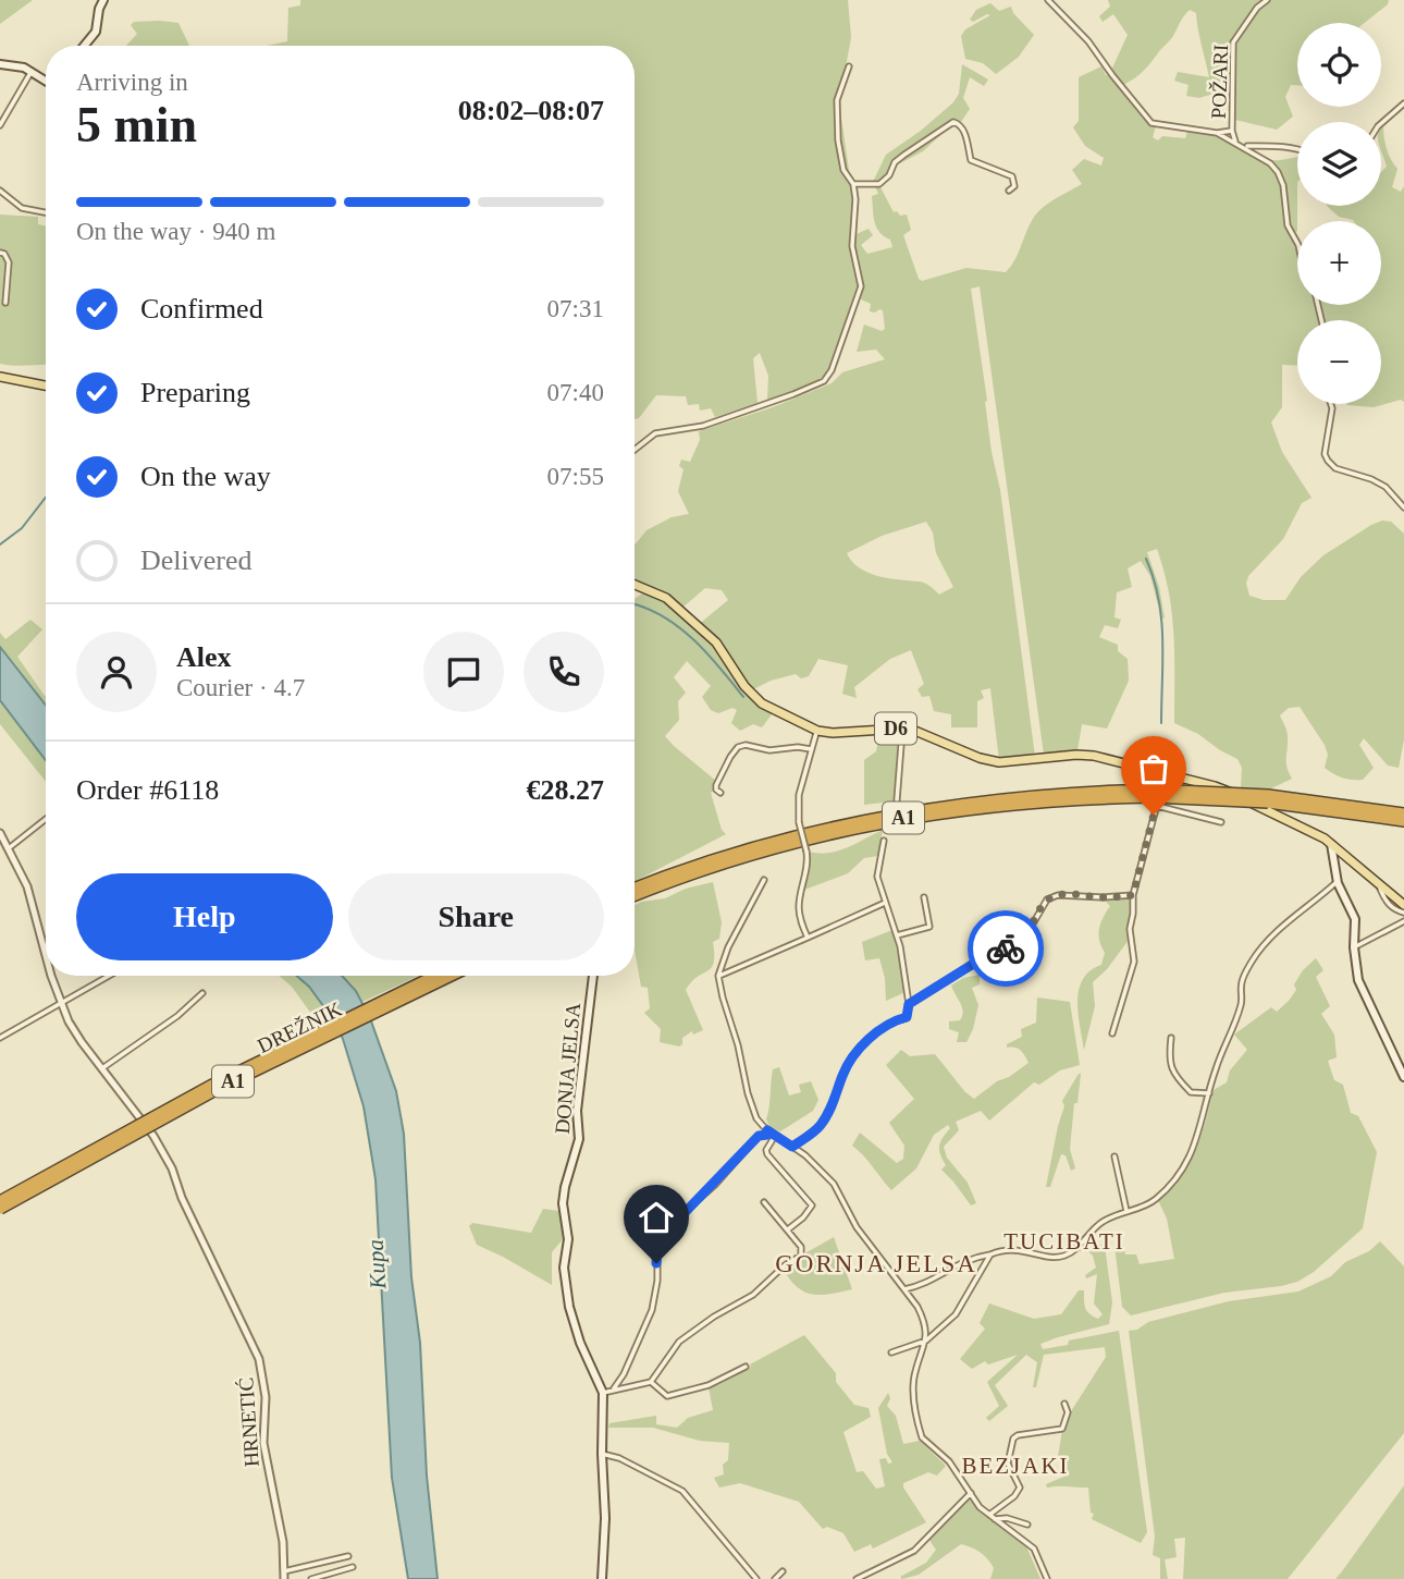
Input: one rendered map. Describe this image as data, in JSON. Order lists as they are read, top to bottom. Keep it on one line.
{"streets":{"highway":["A1","DREŽNIK"],"main road":["D6","DONJA JELSA"],"street":["POŽARI","HRNETIĆ"]},"districts":["TUCIBATI","GORNJA JELSA","BEZJAKI"],"water":["Kupa"],"page":{"map_buttons":["+","−"],"heading":["5 min","Arriving in","08:02–08:07"],"panel":["Alex","Courier · 4.7","Order #6118","€28.27"],"bar":"On the way · 940 m","list":[["Confirmed","07:31"],["Preparing","07:40"],["On the way","07:55"],"Delivered"],"buttons":["Help","Share"]}}
